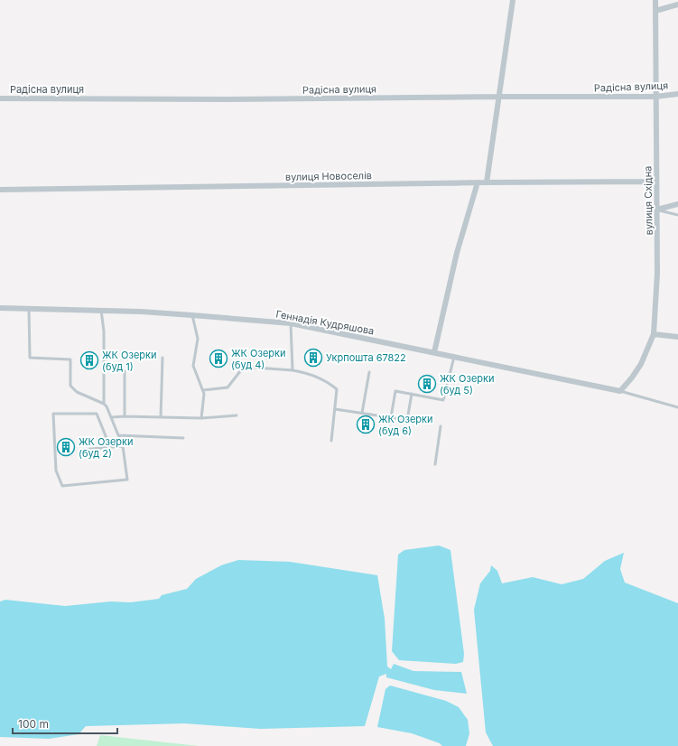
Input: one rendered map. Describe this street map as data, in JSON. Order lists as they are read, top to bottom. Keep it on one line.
{"streets":{"street":["Радісна вулиця","вулиця Новоселів","вулиця Східна","Геннадія Кудряшова"]},"crossings":[["Радісна вулиця","вулиця Східна"],["вулиця Новоселів","вулиця Східна"],["вулиця Східна","Геннадія Кудряшова"]],"places":{"building":["Укрпошта 67822","ЖК Озерки (буд 4)","ЖК Озерки (буд 1)","ЖК Озерки (буд 5)","ЖК Озерки (буд 6)","ЖК Озерки (буд 2)"]},"scale_bar":"100 m"}
